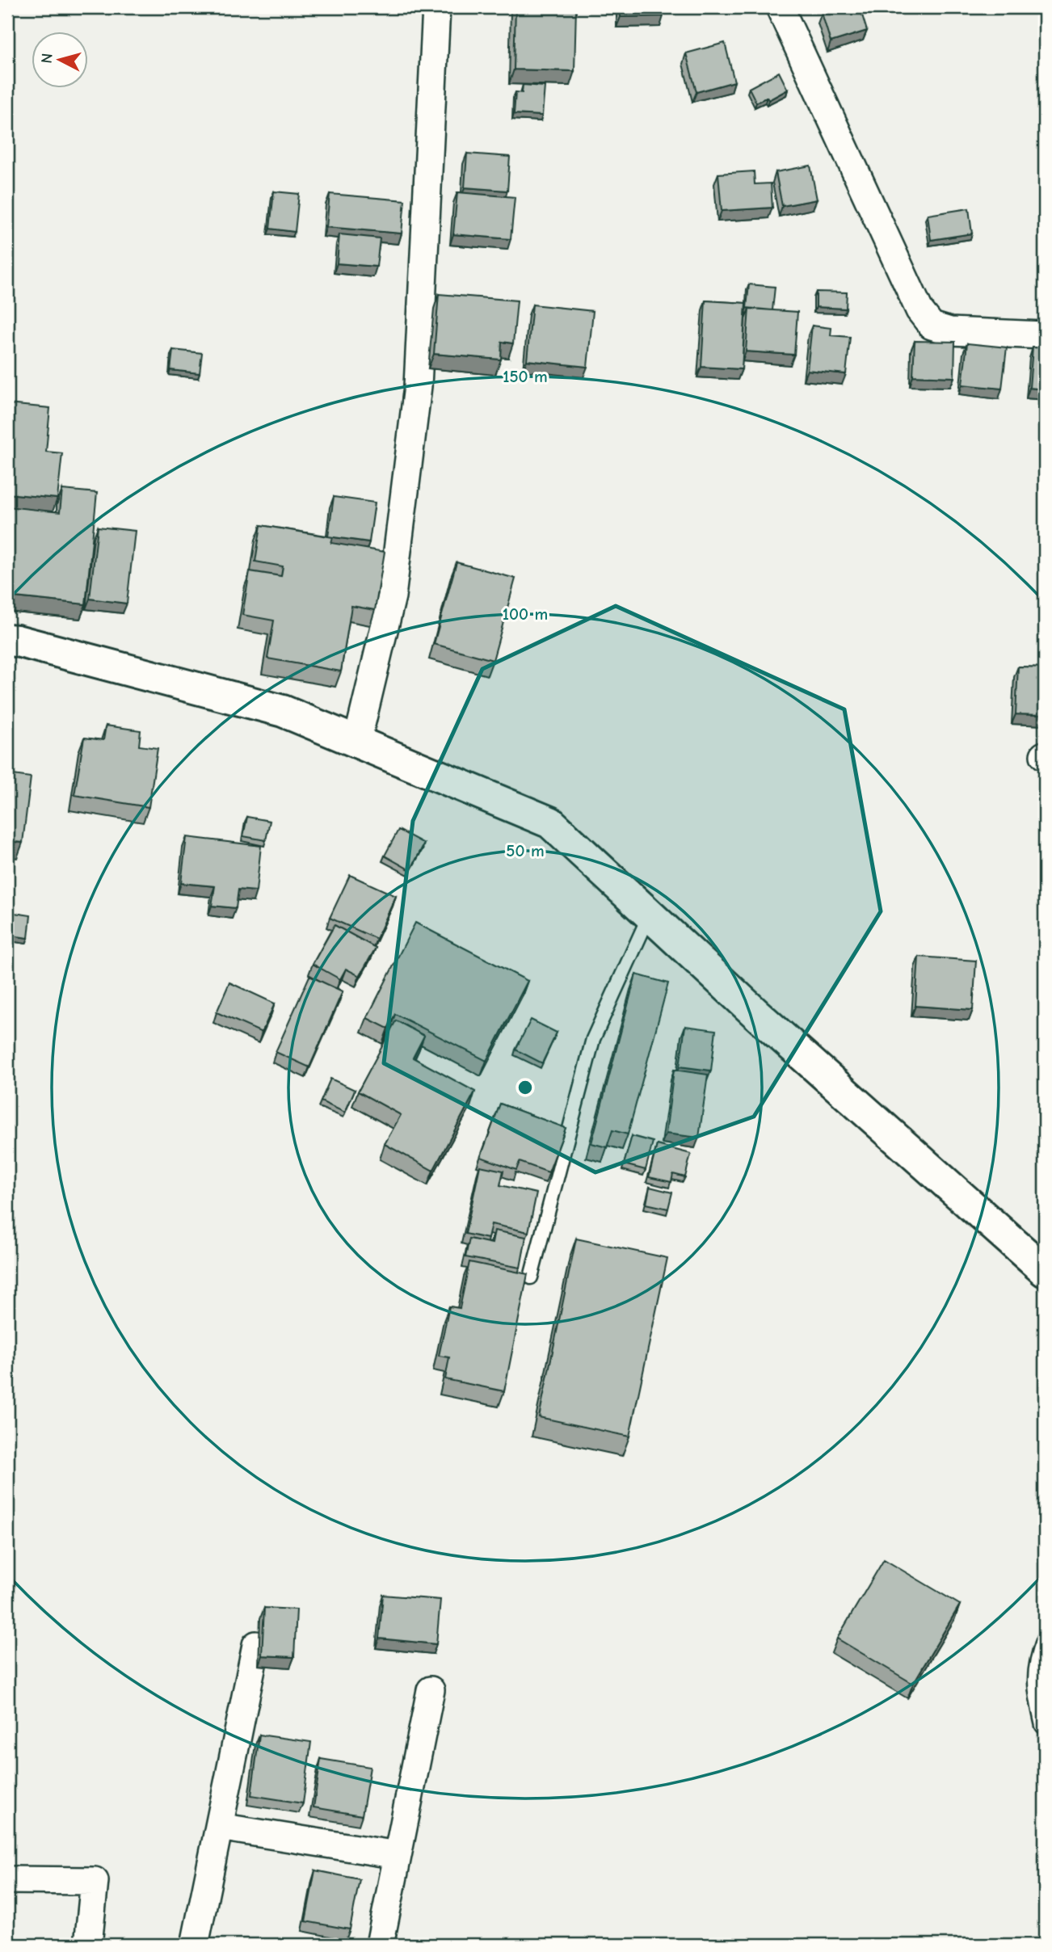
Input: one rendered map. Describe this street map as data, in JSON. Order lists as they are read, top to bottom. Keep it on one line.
{"north":"left","rings":["150 m","100 m","50 m"]}
